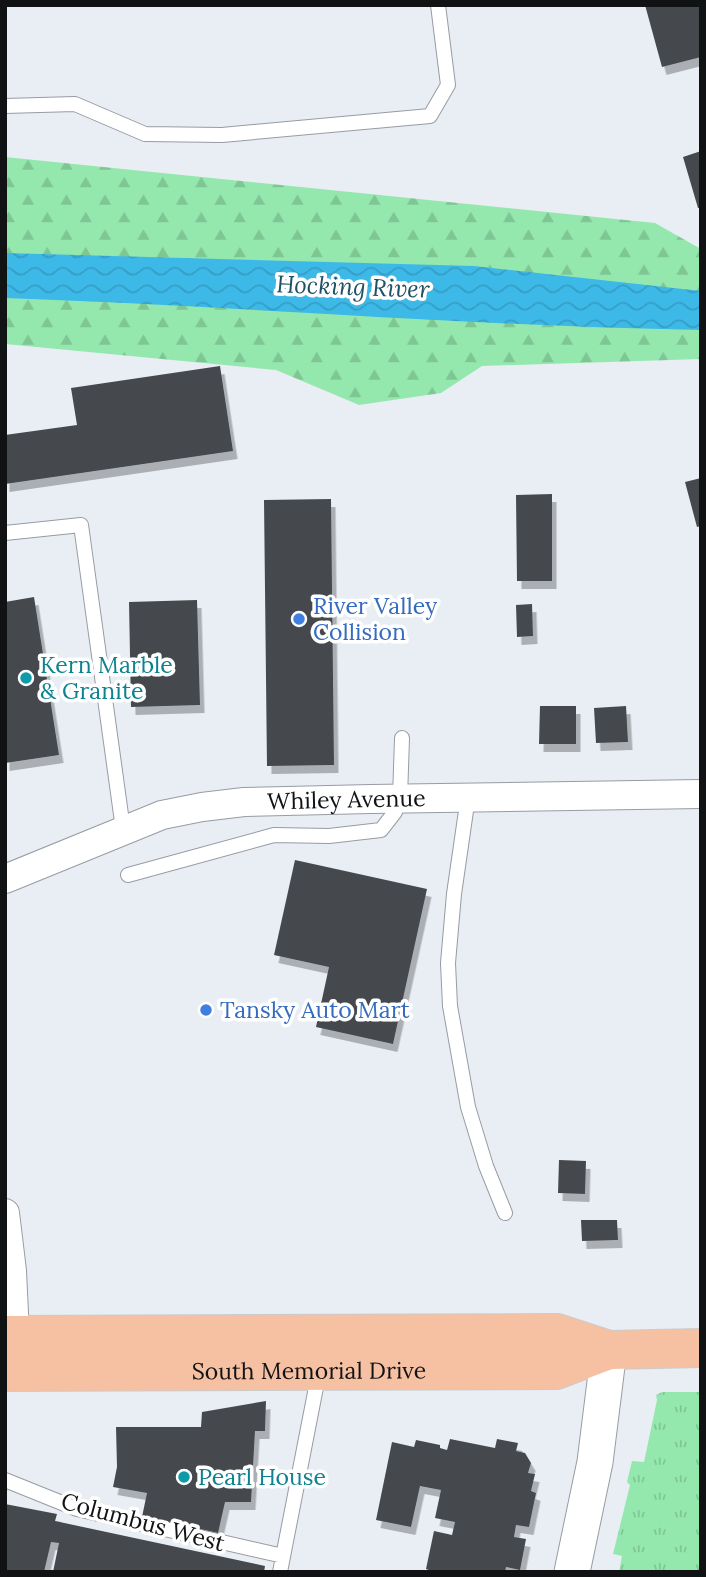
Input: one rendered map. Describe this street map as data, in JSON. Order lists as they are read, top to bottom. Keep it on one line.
{"streets":{"highway":["South Memorial Drive"],"street":["Whiley Avenue"],"lane":["Columbus West"]},"water":["Hocking River"],"places":["River Valley Collision","Kern Marble & Granite","Tansky Auto Mart","Pearl House"]}
